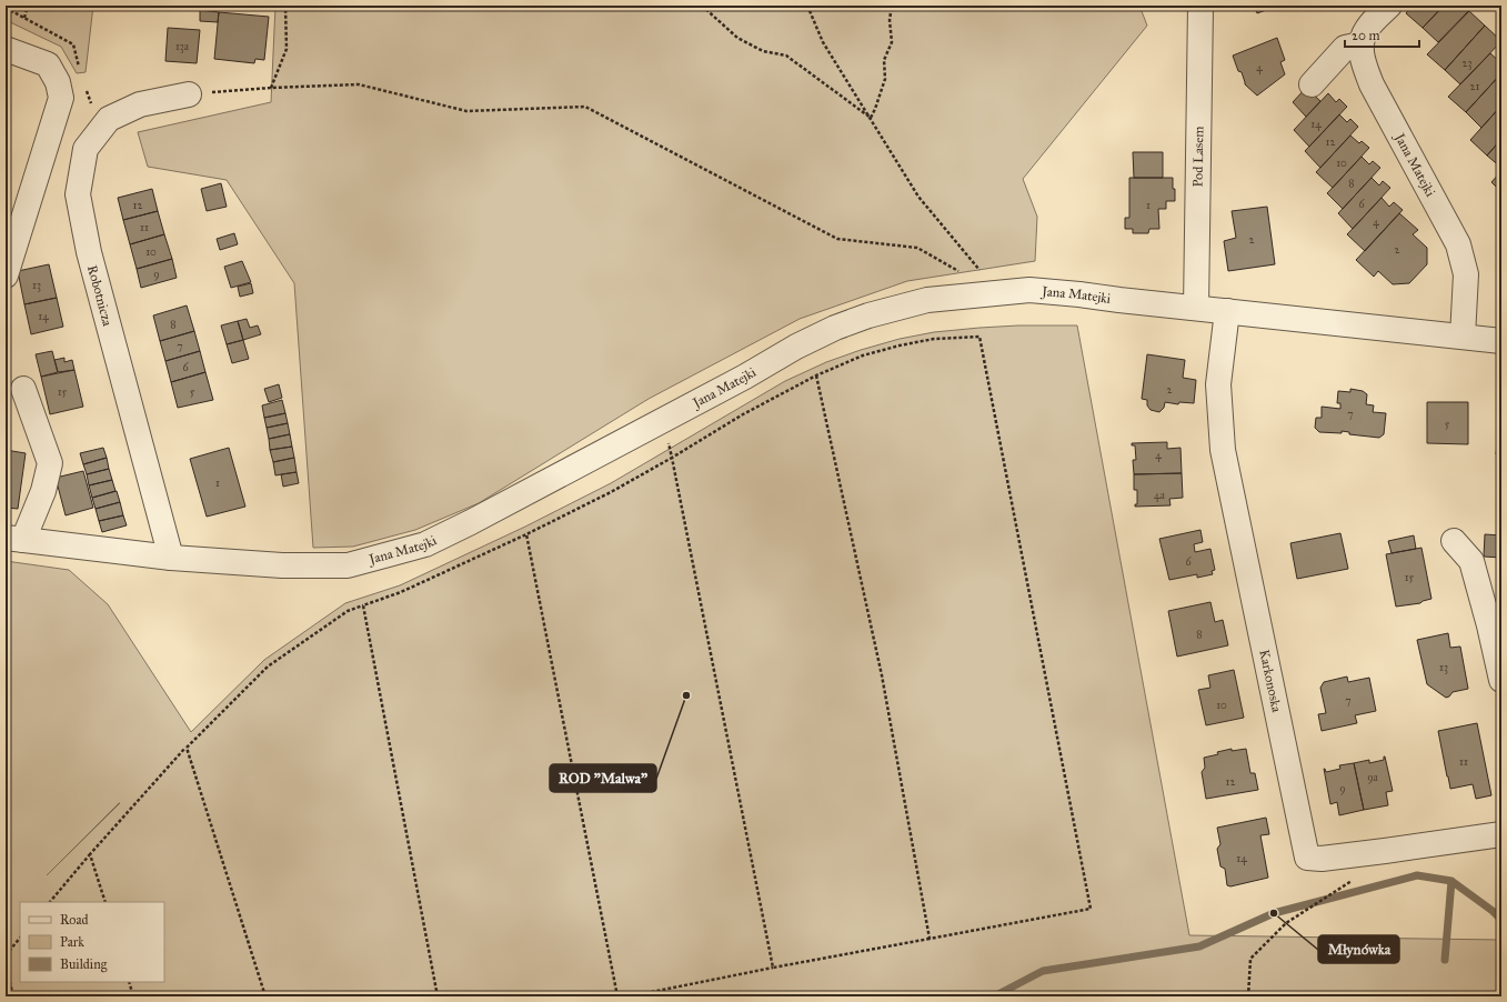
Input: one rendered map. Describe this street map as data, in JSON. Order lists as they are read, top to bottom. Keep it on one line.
{"streets":{"street":["Pod Lasem","Jana Matejki","Robotnicza","Karkonoska"]},"crossings":[["Pod Lasem","Jana Matejki"],["Jana Matejki","Robotnicza"],["Jana Matejki","Karkonoska"]],"places":["ROD \"Malwa\"","Młynówka"],"house_numbers":["13a","23","4","21","14","12","10","8","6","12","1","4","11","2","2","10","9","13","14","8","7","6","2","15","5","7","5","4","1","4a","6","15","8","13","7","10","11","9a","12","9","14"],"legend":["Road","Park","Building"],"scale_bar":"20 m"}
